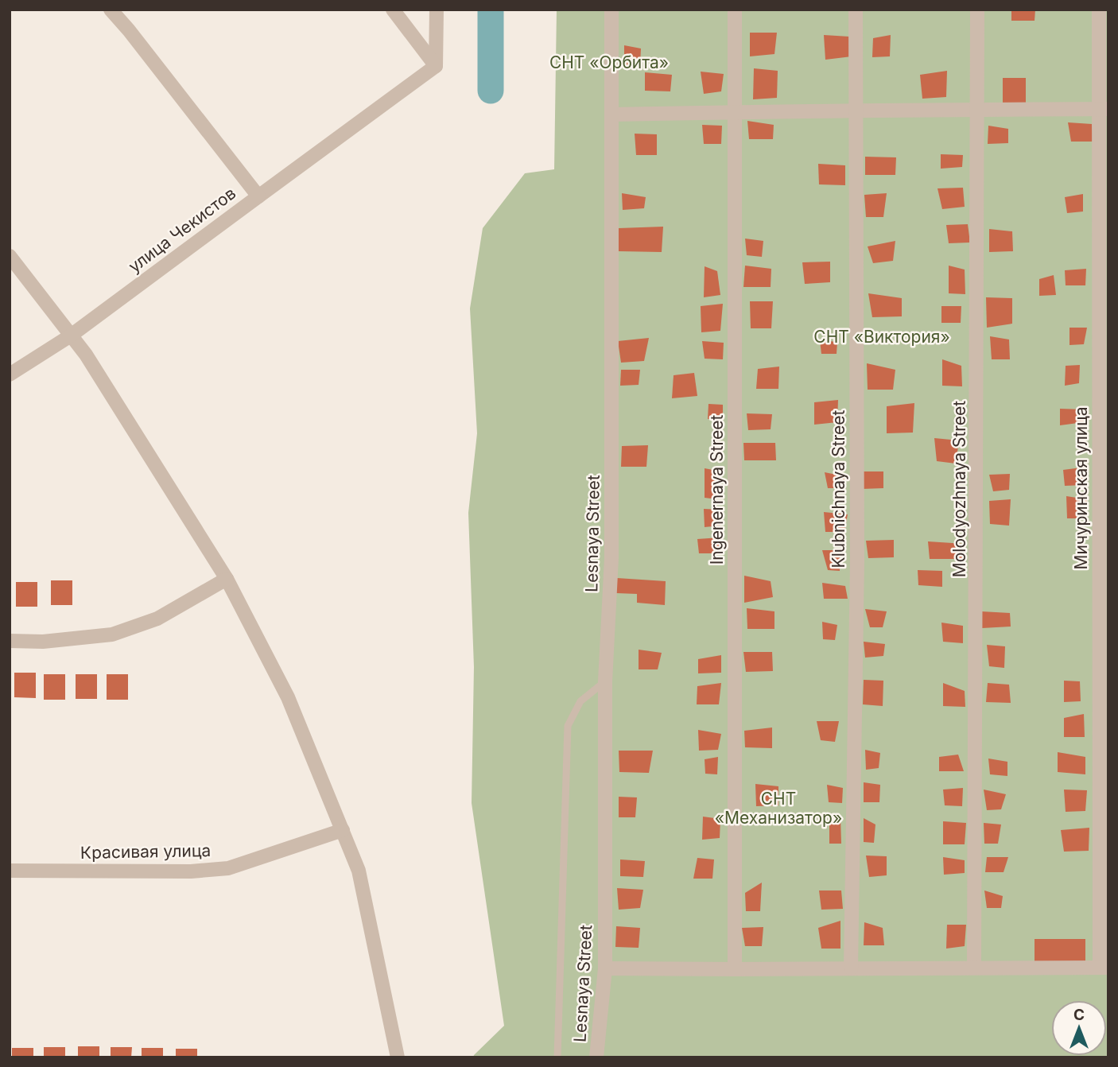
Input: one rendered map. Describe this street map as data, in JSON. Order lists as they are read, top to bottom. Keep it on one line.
{"streets":{"street":["улица Чекистов","Мичуринская улица","Klubnichnaya Street","Molodyozhnaya Street","Ingenernaya Street","Lesnaya Street","Красивая улица"]},"parks":["СНТ «Орбита»","СНТ «Виктория»","СНТ «Механизатор»"],"north":"top"}
